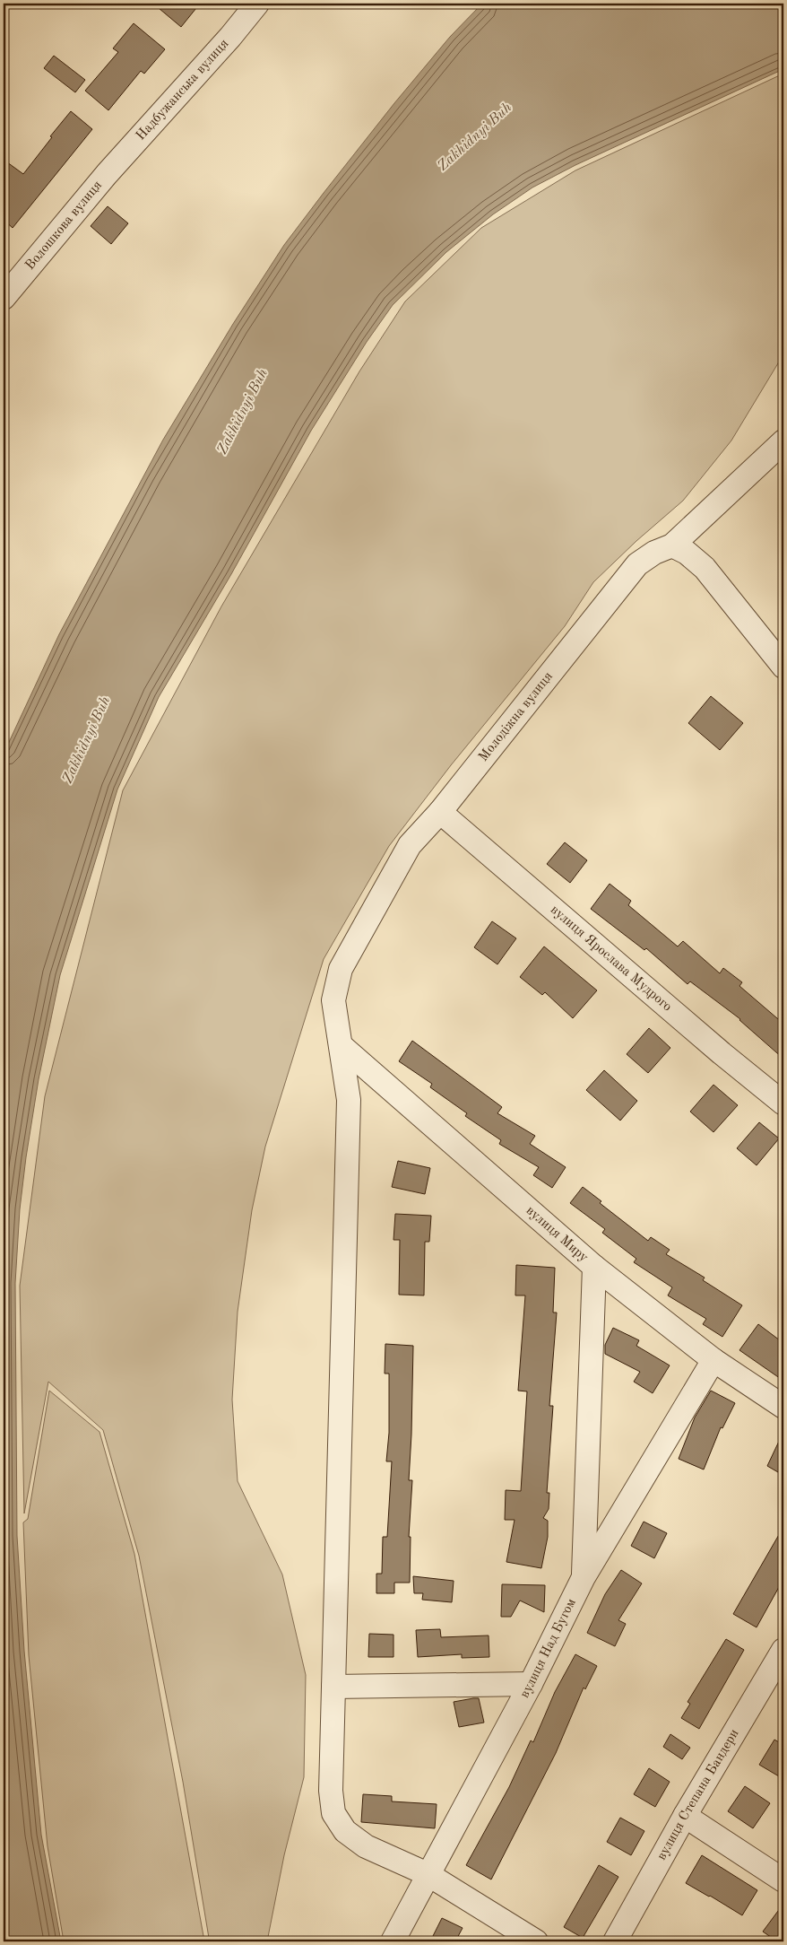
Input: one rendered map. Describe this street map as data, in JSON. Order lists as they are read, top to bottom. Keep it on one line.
{"streets":{"street":["Надбужанська вулиця","Волошкова вулиця","Молодіжна вулиця","вулиця Ярослава Мудрого","вулиця Миру","вулиця Над Бугом","вулиця Степана Бандери"]},"crossings":[["Надбужанська вулиця","Волошкова вулиця"],["Молодіжна вулиця","вулиця Ярослава Мудрого"],["Молодіжна вулиця","вулиця Миру"],["Молодіжна вулиця","вулиця Над Бугом"],["вулиця Миру","вулиця Над Бугом"]],"water":["Zakhidnyi Buh"]}
